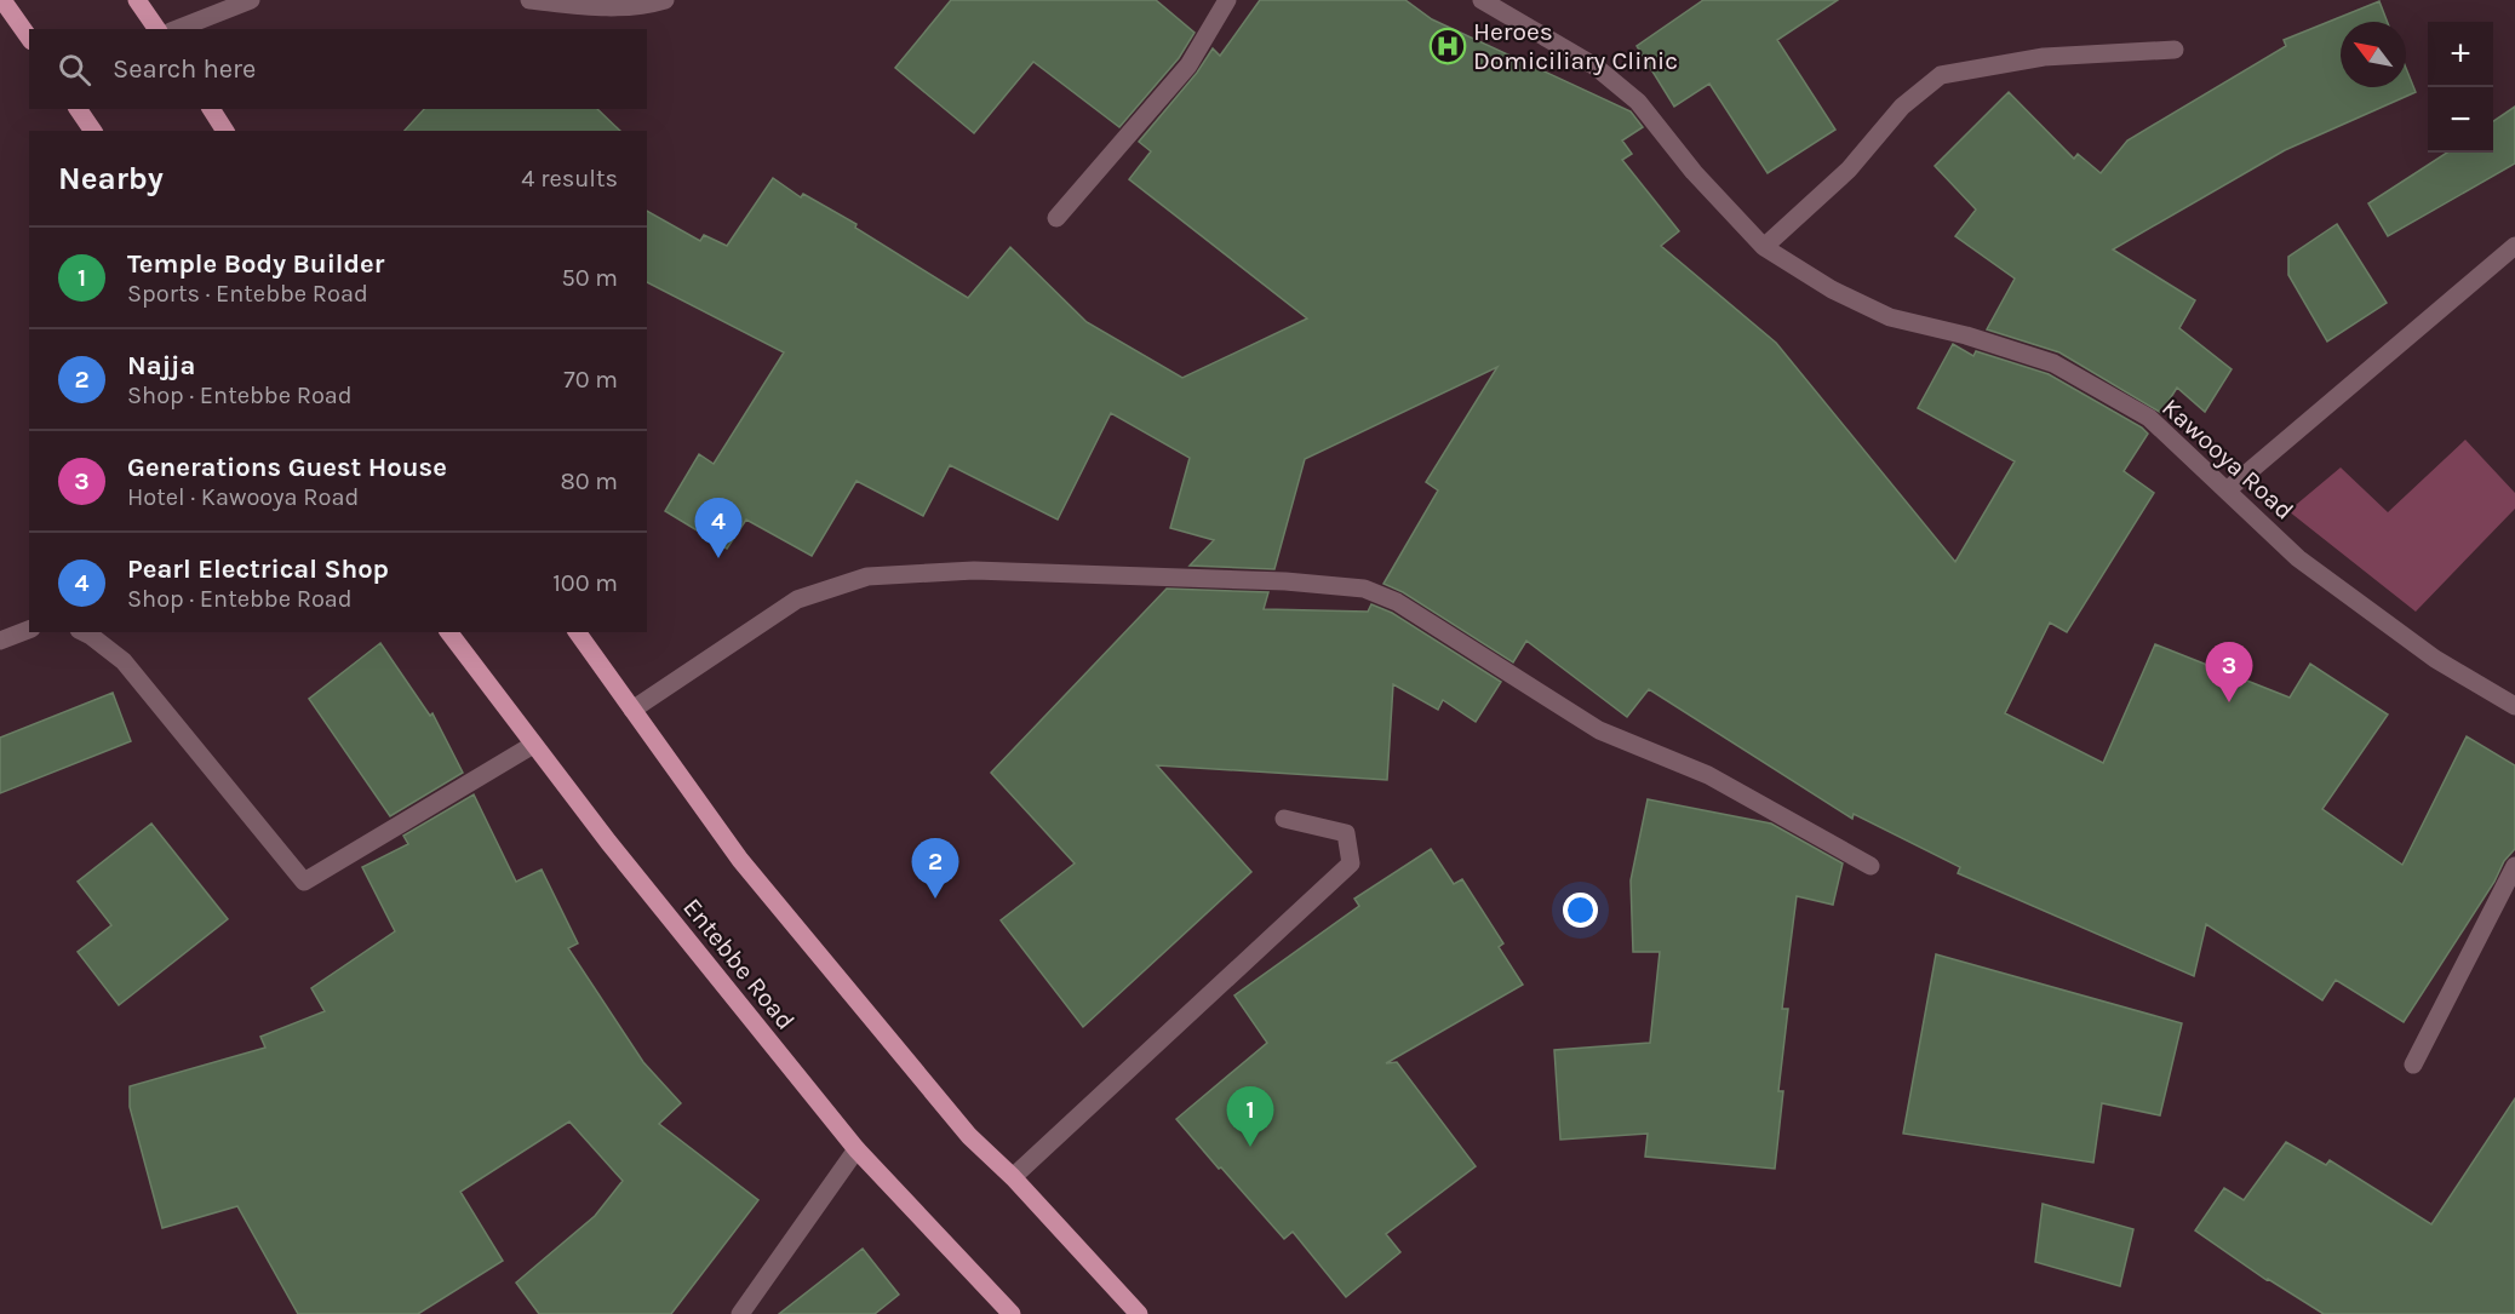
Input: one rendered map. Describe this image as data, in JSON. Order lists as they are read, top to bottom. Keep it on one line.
{"streets":{"main road":["Entebbe Road"],"street":["Kawooya Road"]},"places":{"hospital":["Heroes Domiciliary Clinic"]},"north":"top left","page":{"map_buttons":["+","−"],"search":"Search here","heading":["Nearby","4 results"],"list":[{"mark":"1","name":"Temple Body Builder","note":"Sports · Entebbe Road","value":"50 m"},{"mark":"2","name":"Najja","note":"Shop · Entebbe Road","value":"70 m"},{"mark":"3","name":"Generations Guest House","note":"Hotel · Kawooya Road","value":"80 m"},{"mark":"4","name":"Pearl Electrical Shop","note":"Shop · Entebbe Road","value":"100 m"}],"pins":["4","3","2","1"]}}
